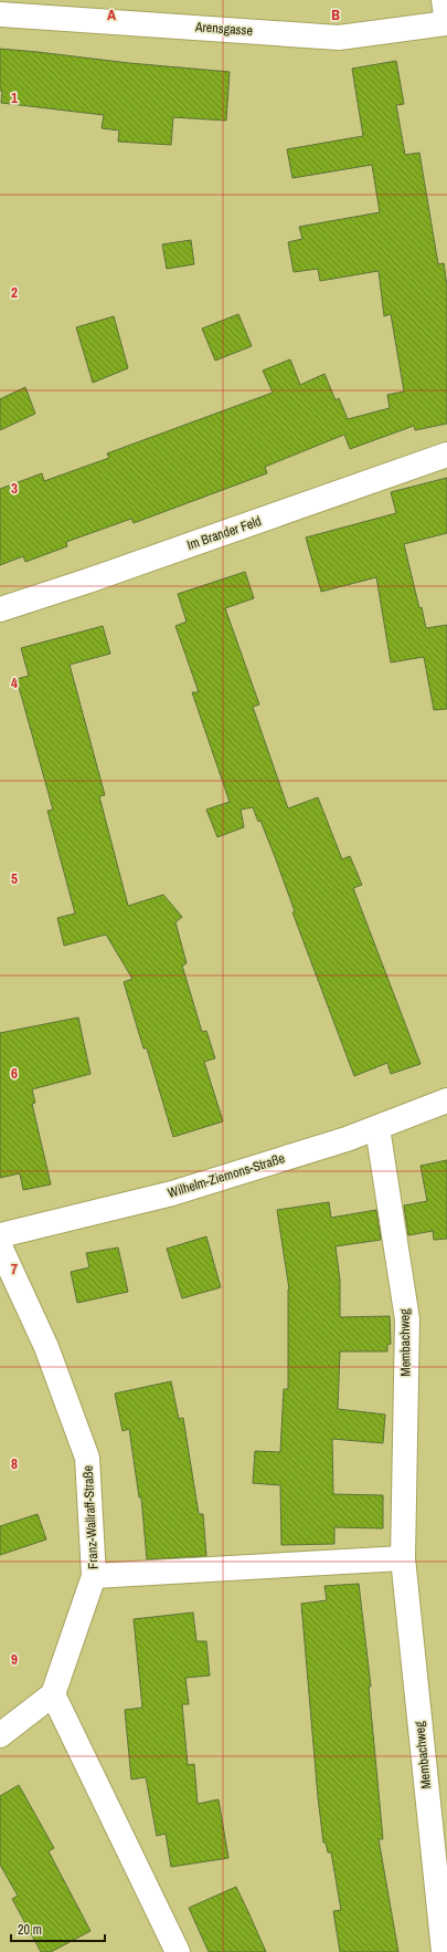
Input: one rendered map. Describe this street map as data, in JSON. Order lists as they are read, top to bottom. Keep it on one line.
{"streets":{"street":["Arensgasse","Im Brander Feld","Wilhelm-Ziemons-Straße","Membachweg","Franz-Wallraff-Straße"]},"crossings":[["Wilhelm-Ziemons-Straße","Membachweg"]],"scale_bar":"20 m","grid":{"columns":["A","B"],"rows":["1","2","3","4","5","6","7","8","9"]}}
